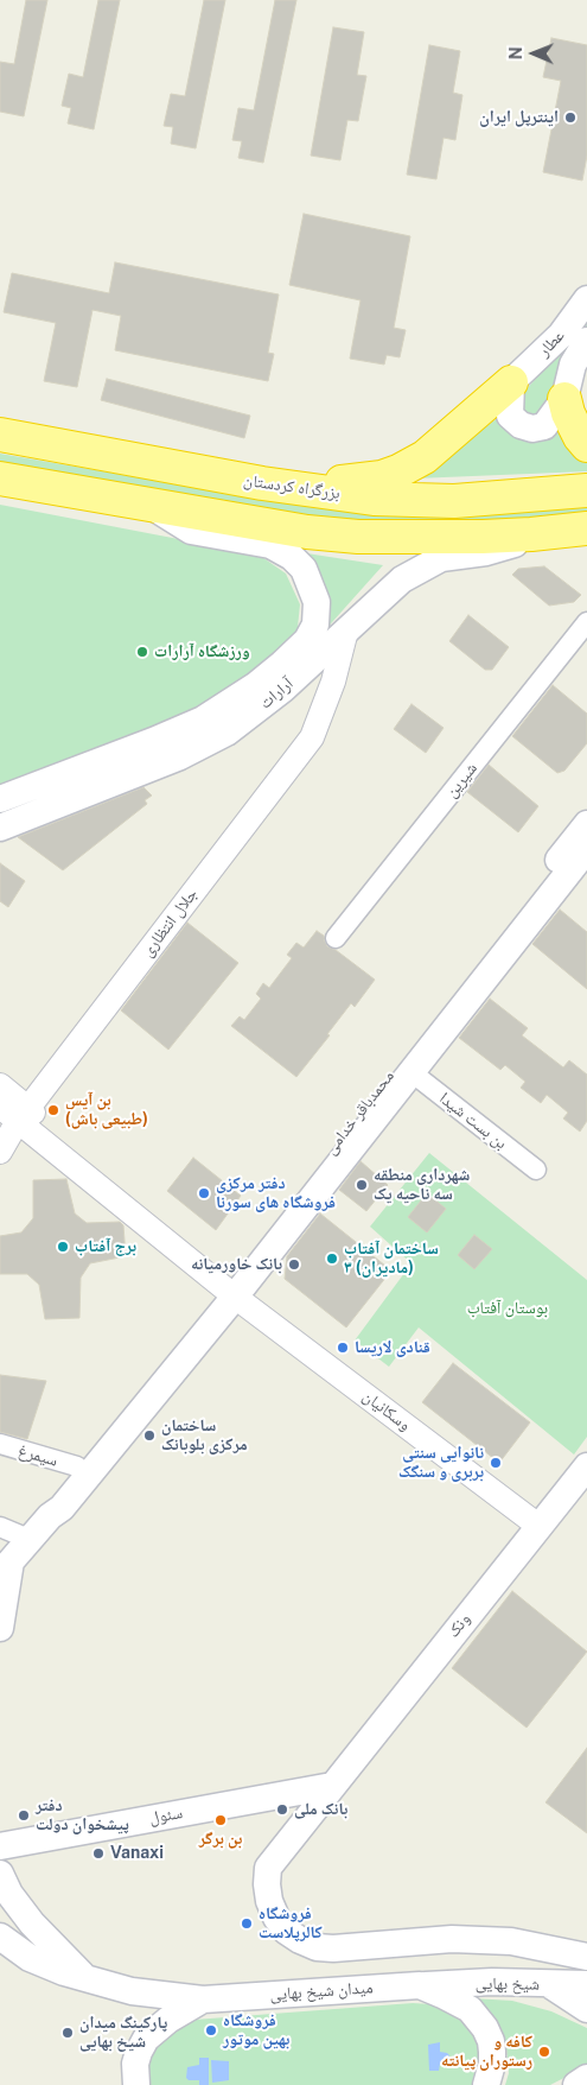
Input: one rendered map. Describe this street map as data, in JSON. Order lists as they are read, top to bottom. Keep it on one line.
{"streets":{"highway":["بزرگراه کردستان"],"main road":["عطار","آرارات","محمدباقر خدامی","ونک","سئول","شیخ بهایی","میدان شیخ بهایی"],"street":["شیرین","جلال انتظاری","بن بست شیدا","وسکانیان","سیمرغ"]},"crossings":[["آرارات","جلال انتظاری"],["جلال انتظاری","وسکانیان"],["محمدباقر خدامی","بن بست شیدا"],["محمدباقر خدامی","وسکانیان"],["محمدباقر خدامی","سیمرغ"],["وسکانیان","ونک"],["ونک","سئول"],["شیخ بهایی","میدان شیخ بهایی"]],"parks":["بوستان آفتاب"],"places":["اینترپل ایران","ورزشگاه آرارات","بن آیس (طبیعی باش)","شهرداری منطقه سه ناحیه یک","دفتر مرکزی فروشگاه های سورنا","برج آفتاب","ساختمان آفتاب ۳ (مادیران)","بانک خاورمیانه","قنادی لاریسا","ساختمان مرکزی بلوبانک","نانوایی سنتی بربری و سنگک","بانک ملی","دفتر پیشخوان دولت","بن برگر","Vanaxi","فروشگاه کالرپلاست","فروشگاه بهین موتور","پارکینگ میدان شیخ بهایی","کافه و رستوران پیانته"],"north":"left"}
